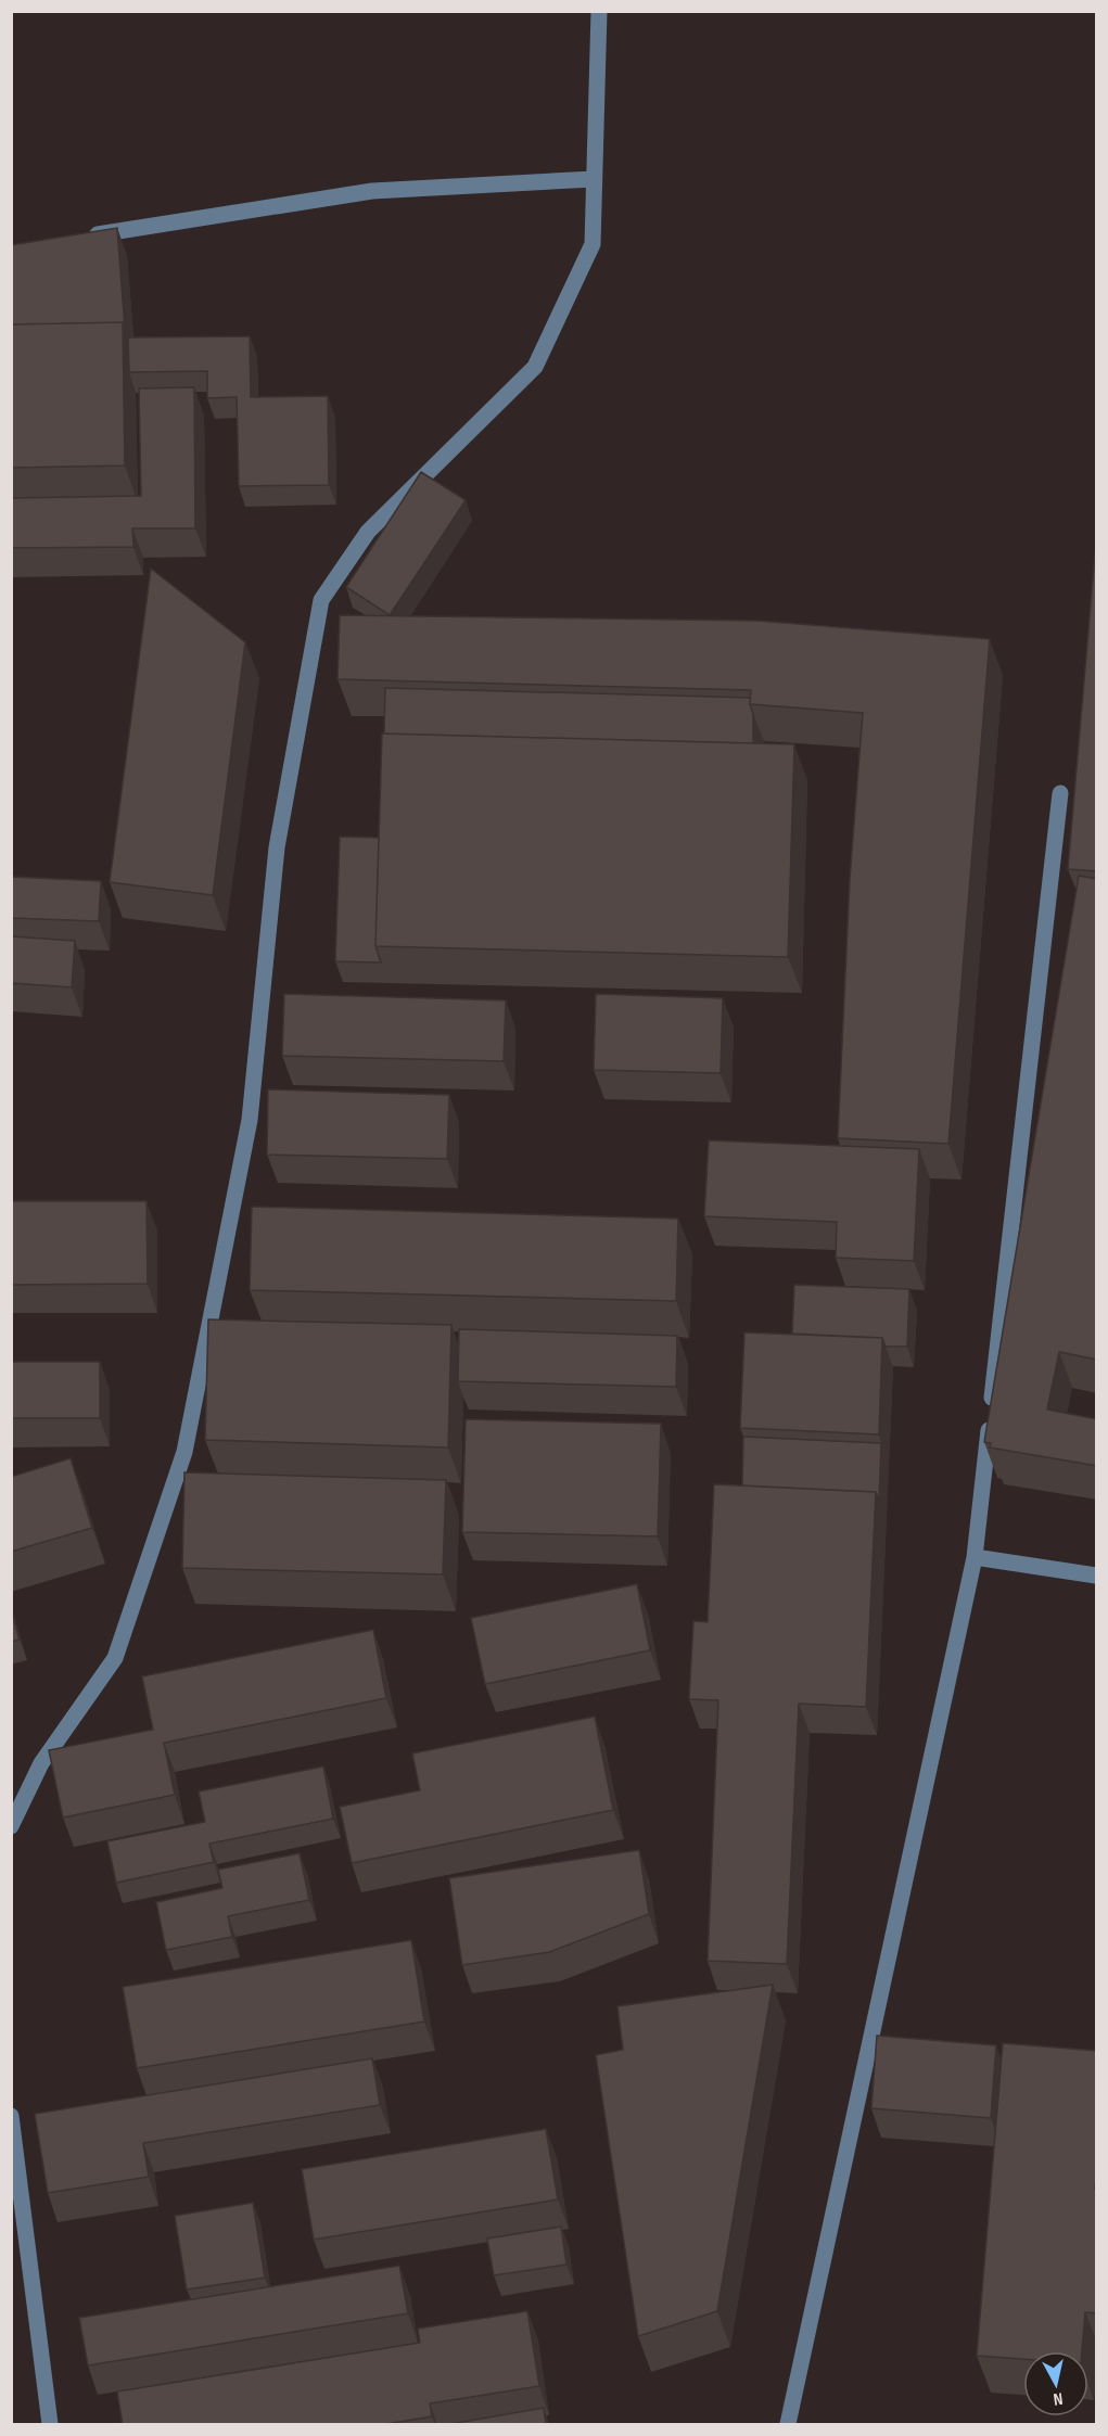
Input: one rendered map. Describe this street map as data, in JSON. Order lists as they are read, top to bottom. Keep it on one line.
{"north":"bottom"}
